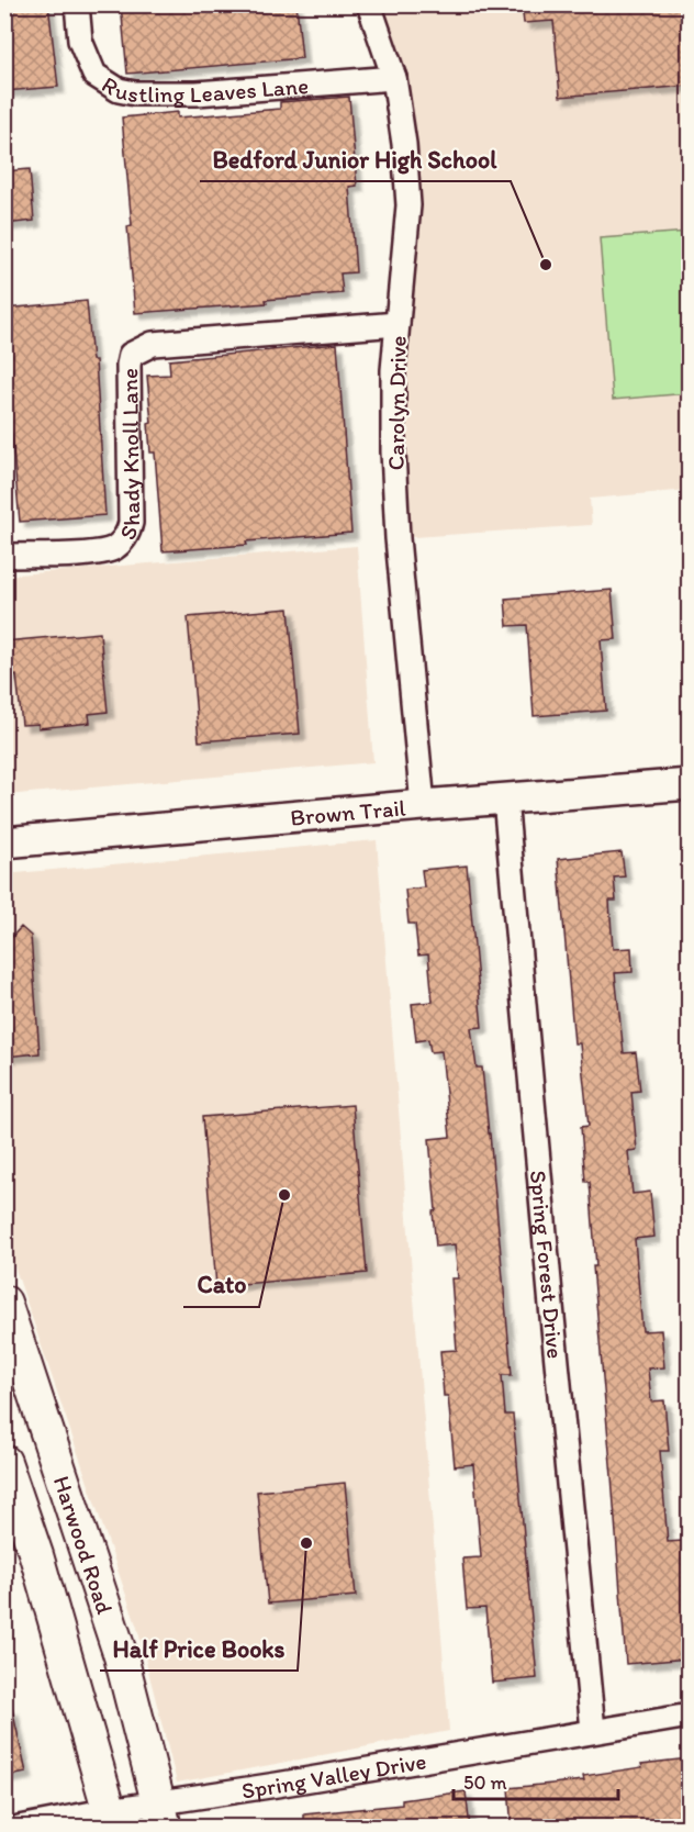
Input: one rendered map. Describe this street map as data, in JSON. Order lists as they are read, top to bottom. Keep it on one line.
{"streets":{"main road":["Harwood Road"],"street":["Rustling Leaves Lane","Carolyn Drive","Shady Knoll Lane","Brown Trail","Spring Forest Drive","Spring Valley Drive"]},"crossings":[["Rustling Leaves Lane","Carolyn Drive"],["Carolyn Drive","Shady Knoll Lane"],["Carolyn Drive","Brown Trail"],["Brown Trail","Spring Forest Drive"],["Spring Forest Drive","Spring Valley Drive"],["Harwood Road","Spring Valley Drive"]],"places":["Bedford Junior High School","Cato","Half Price Books"],"scale_bar":"50 m"}
